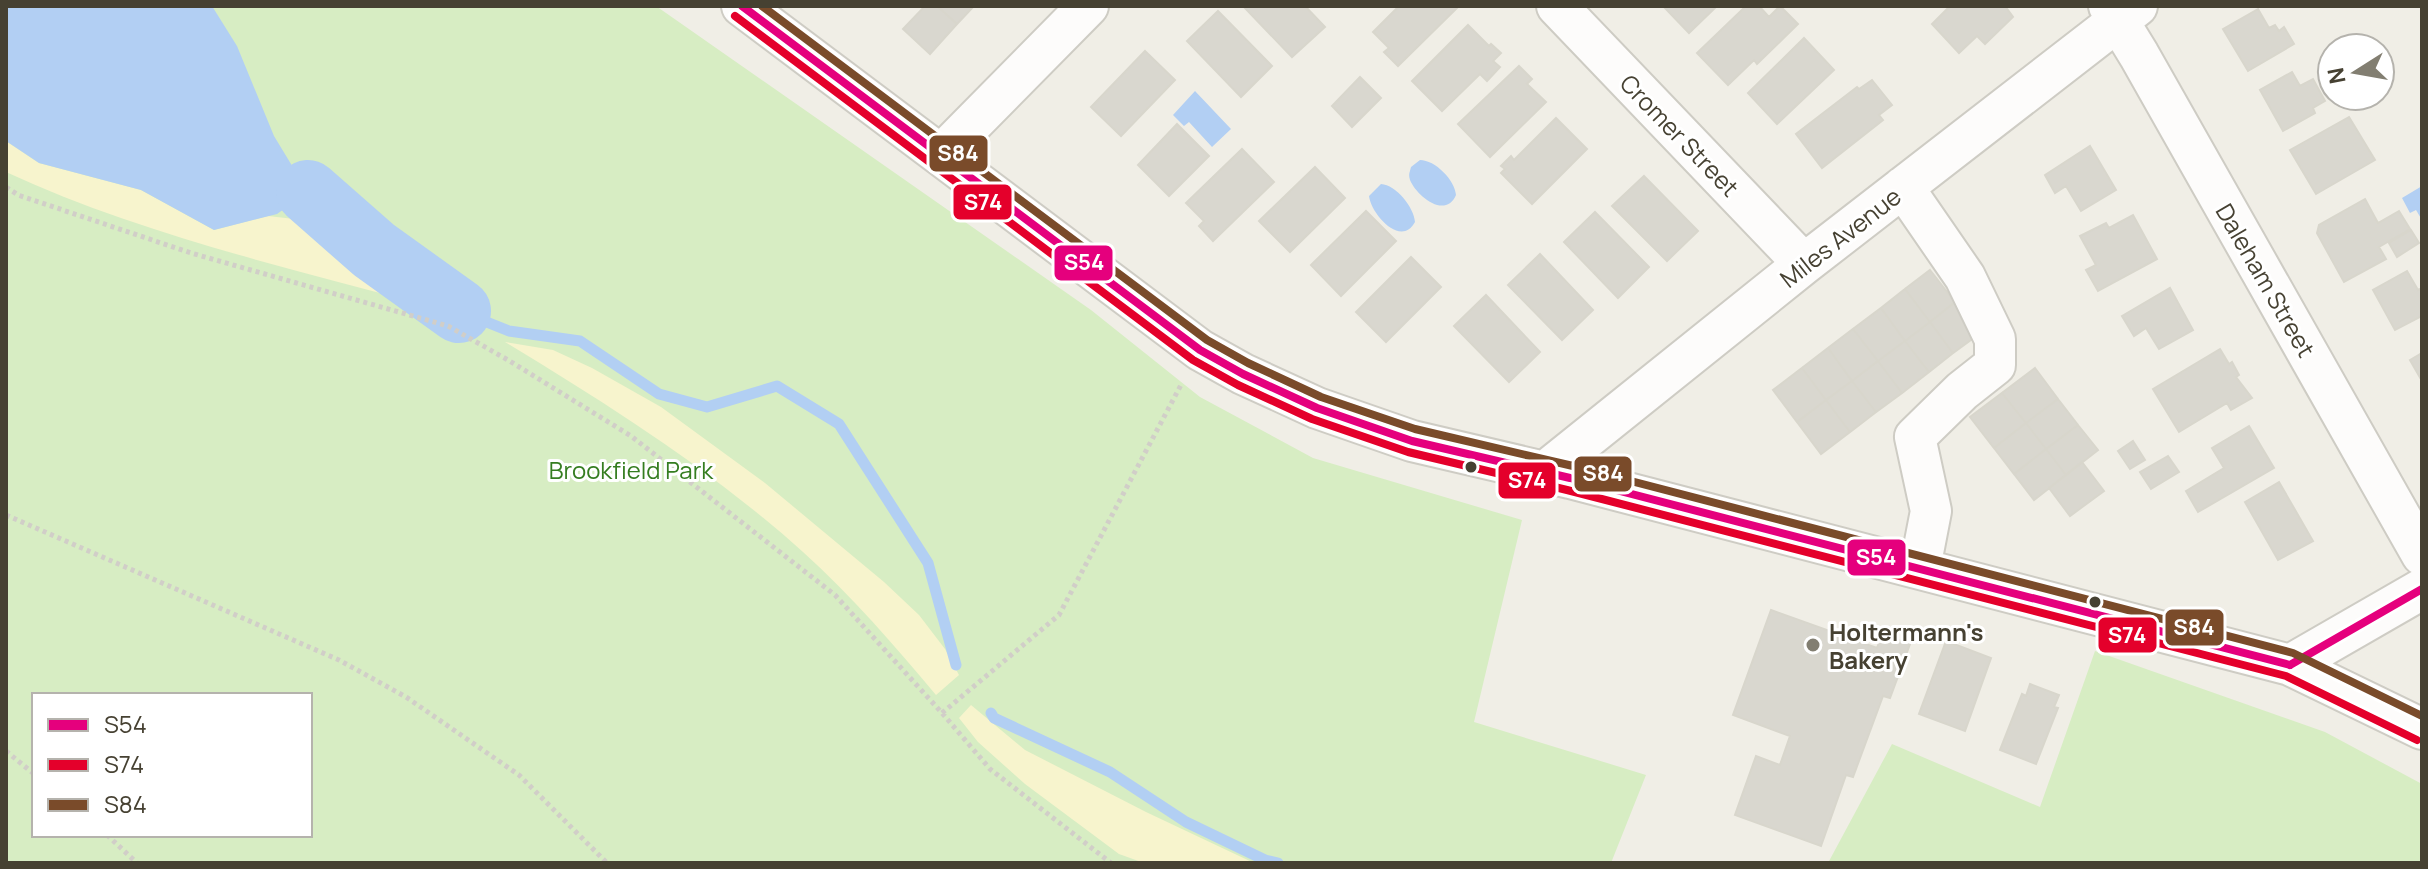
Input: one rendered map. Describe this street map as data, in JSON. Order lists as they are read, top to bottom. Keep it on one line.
{"streets":{"street":["Cromer Street","Miles Avenue","Daleham Street"]},"crossings":[["Cromer Street","Miles Avenue"],["Miles Avenue","Daleham Street"]],"parks":["Brookfield Park"],"places":["Holtermann's Bakery"],"lines":["transit line S54","transit line S84","transit line S74"],"legend":["S54","S74","S84"],"north":"left"}
